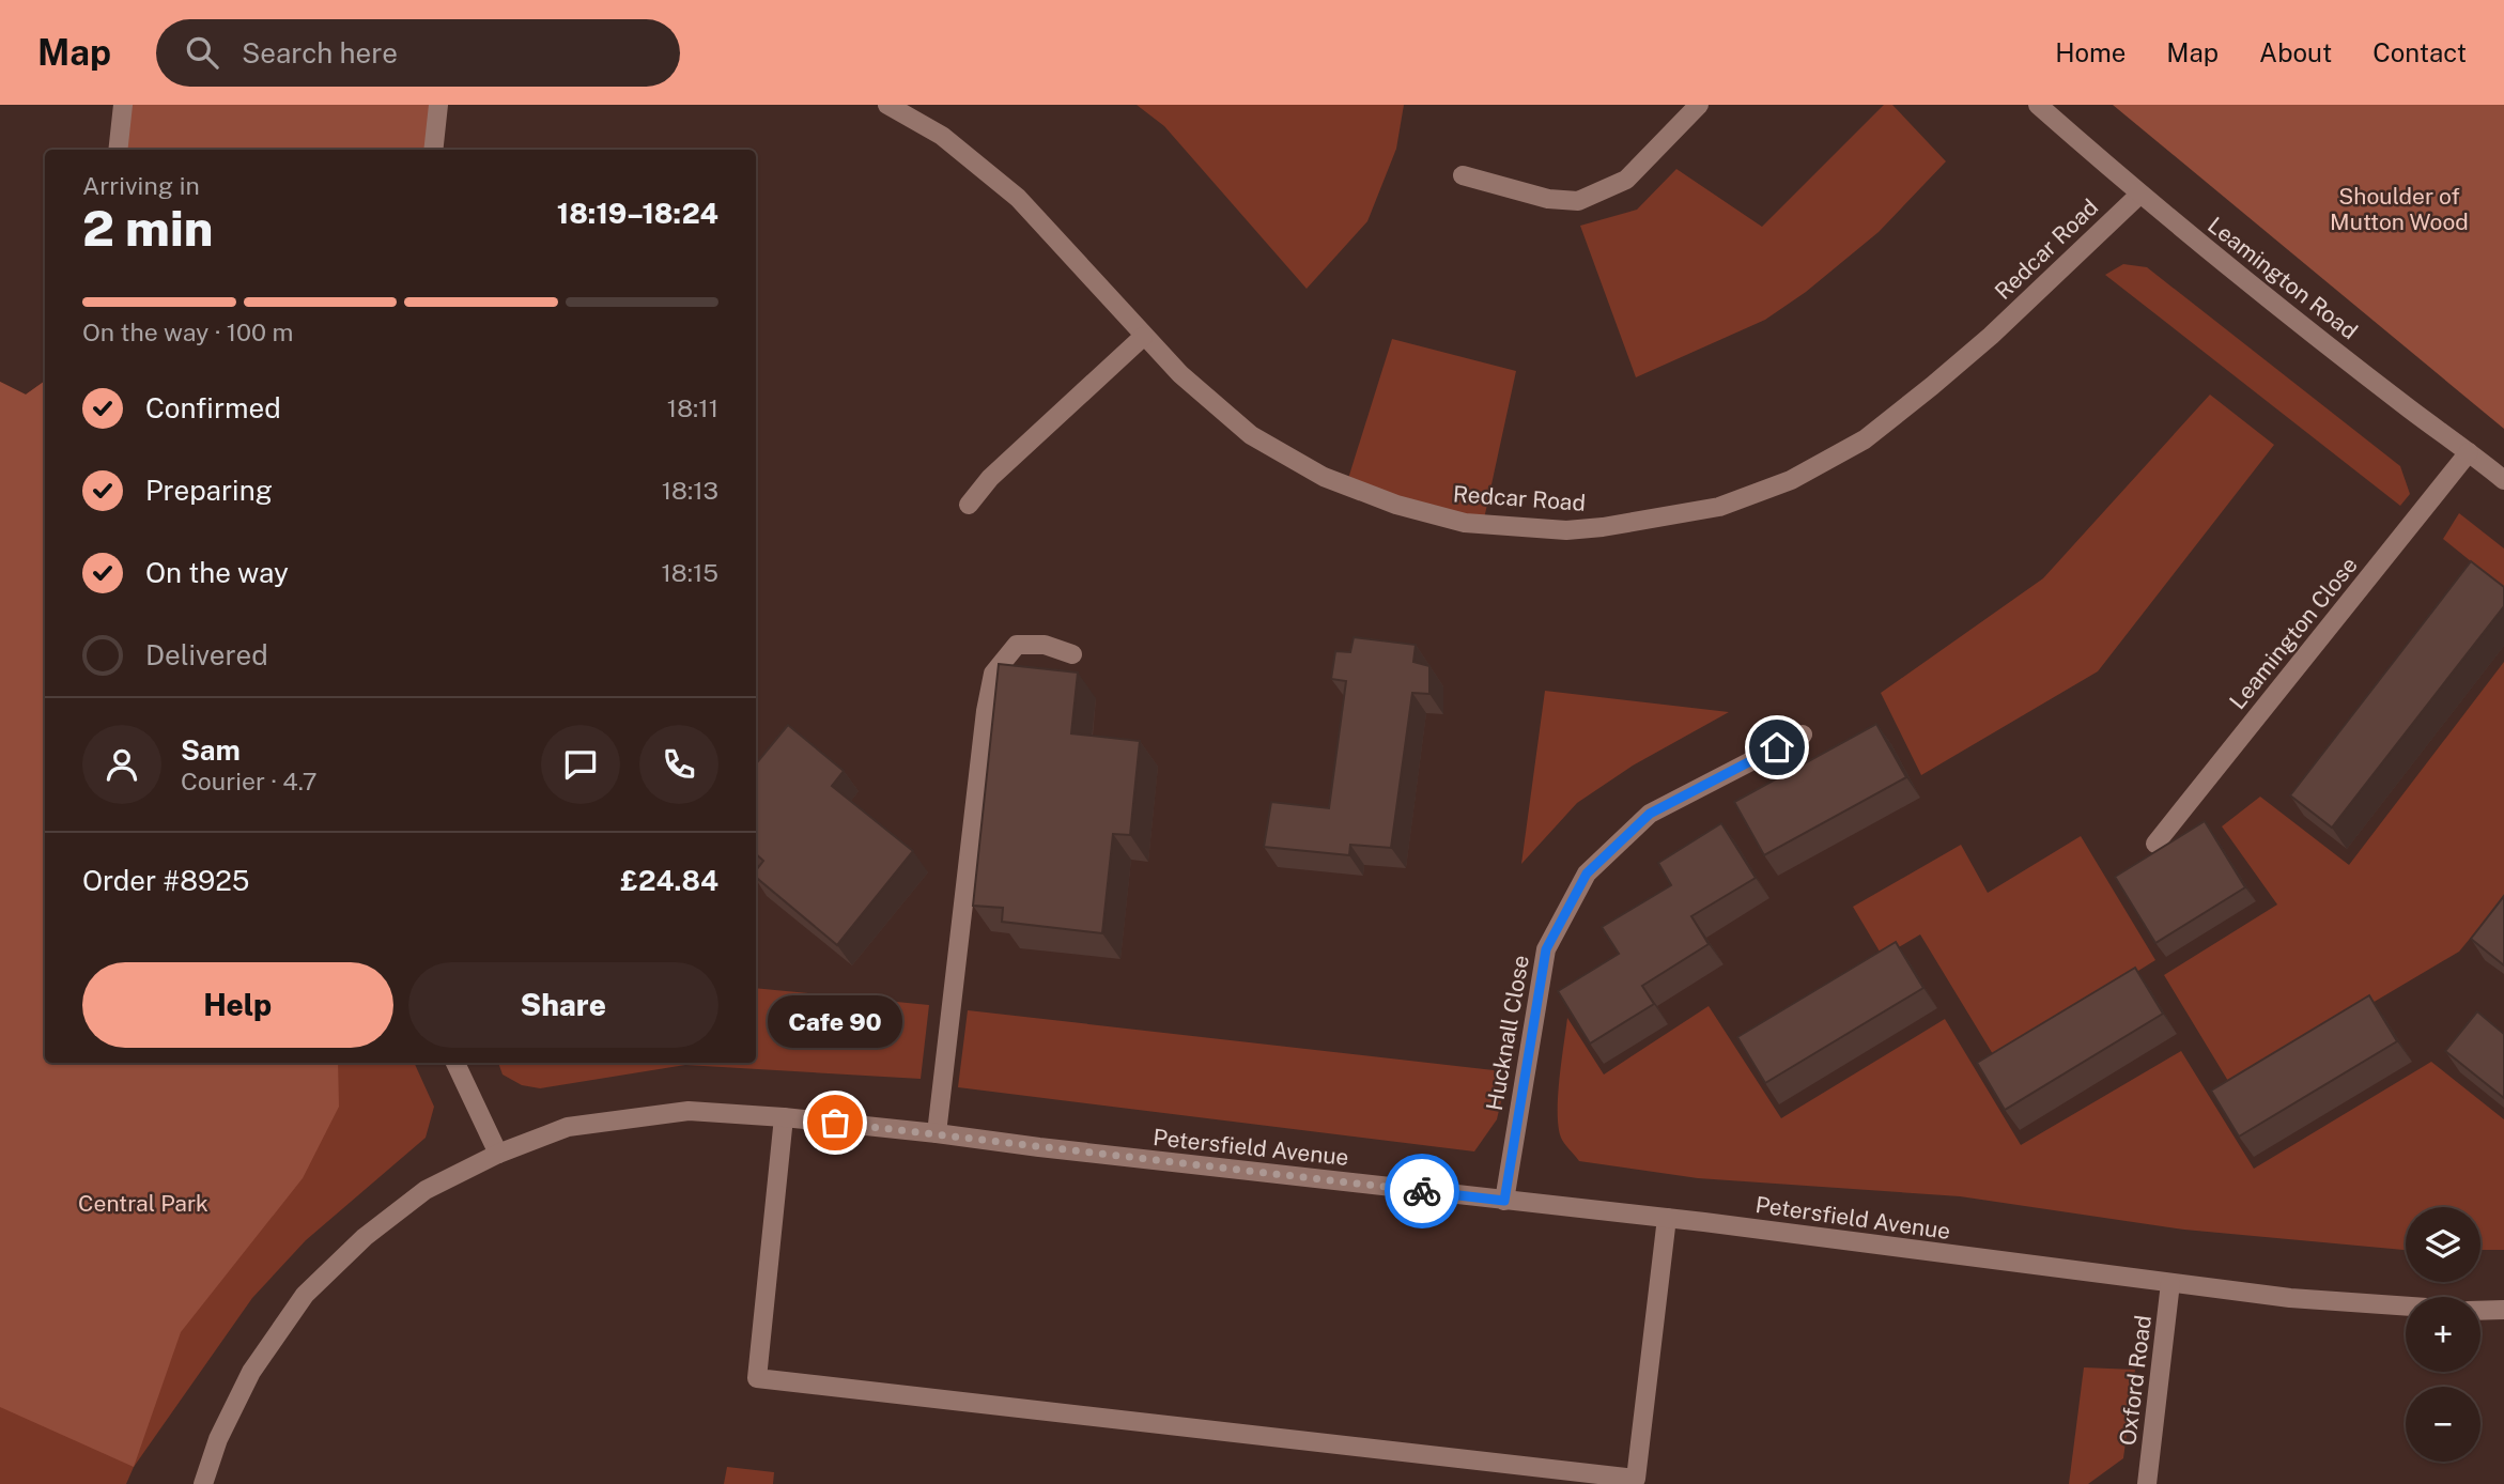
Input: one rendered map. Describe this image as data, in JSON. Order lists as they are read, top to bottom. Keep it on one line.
{"streets":{"street":["Redcar Road","Leamington Road","Leamington Close","Hucknall Close","Petersfield Avenue","Oxford Road"]},"crossings":[["Redcar Road","Leamington Road"],["Leamington Road","Leamington Close"],["Hucknall Close","Petersfield Avenue"],["Petersfield Avenue","Oxford Road"]],"parks":["Shoulder of Mutton Wood","Central Park"],"places":["Cafe 90"],"page":{"header":"Map","search":"Search here","nav":["Home","Map","About","Contact"],"heading":["2 min","Arriving in","18:19–18:24"],"panel":["Sam","Courier · 4.7","Order #8925","£24.84"],"bar":"On the way · 100 m","list":[["Confirmed","18:11"],["Preparing","18:13"],["On the way","18:15"],"Delivered"],"buttons":["Help","Share"],"bubble":"Cafe 90","map_buttons":["+","−"]}}
